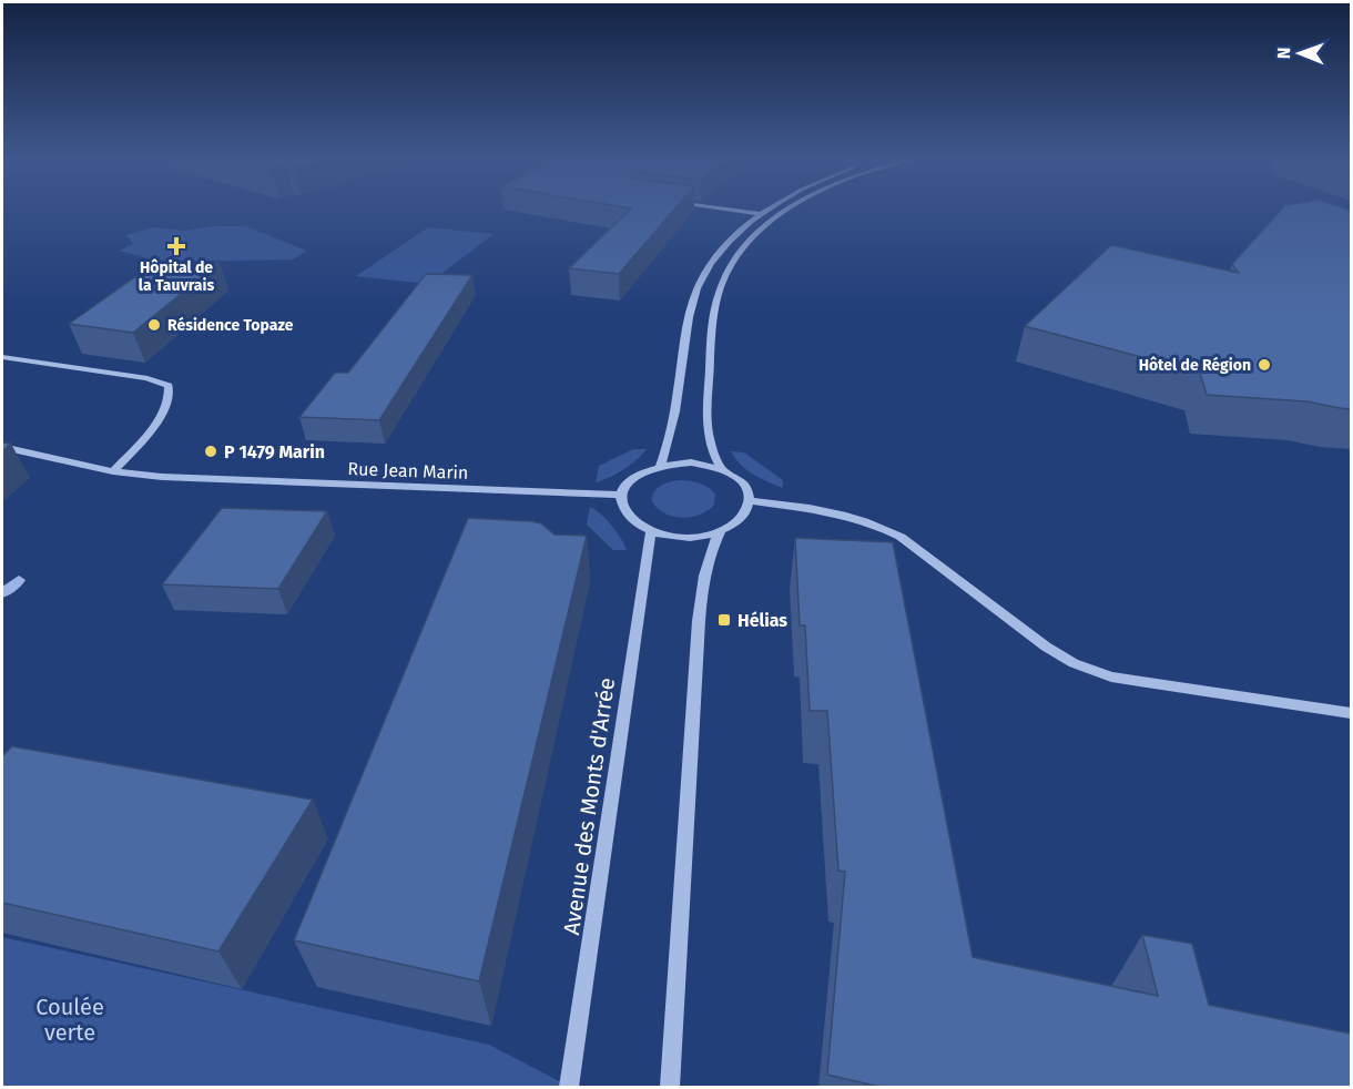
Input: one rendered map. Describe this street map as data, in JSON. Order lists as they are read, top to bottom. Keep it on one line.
{"streets":{"street":["Rue Jean Marin","Avenue des Monts d'Arrée"]},"crossings":[["Rue Jean Marin","Avenue des Monts d'Arrée"]],"parks":["Coulée verte"],"places":{"health":["Hôpital de la Tauvrais"],"other":["Résidence Topaze","Hôtel de Région","P 1479 Marin"],"transit":["Hélias"]},"north":"left"}
